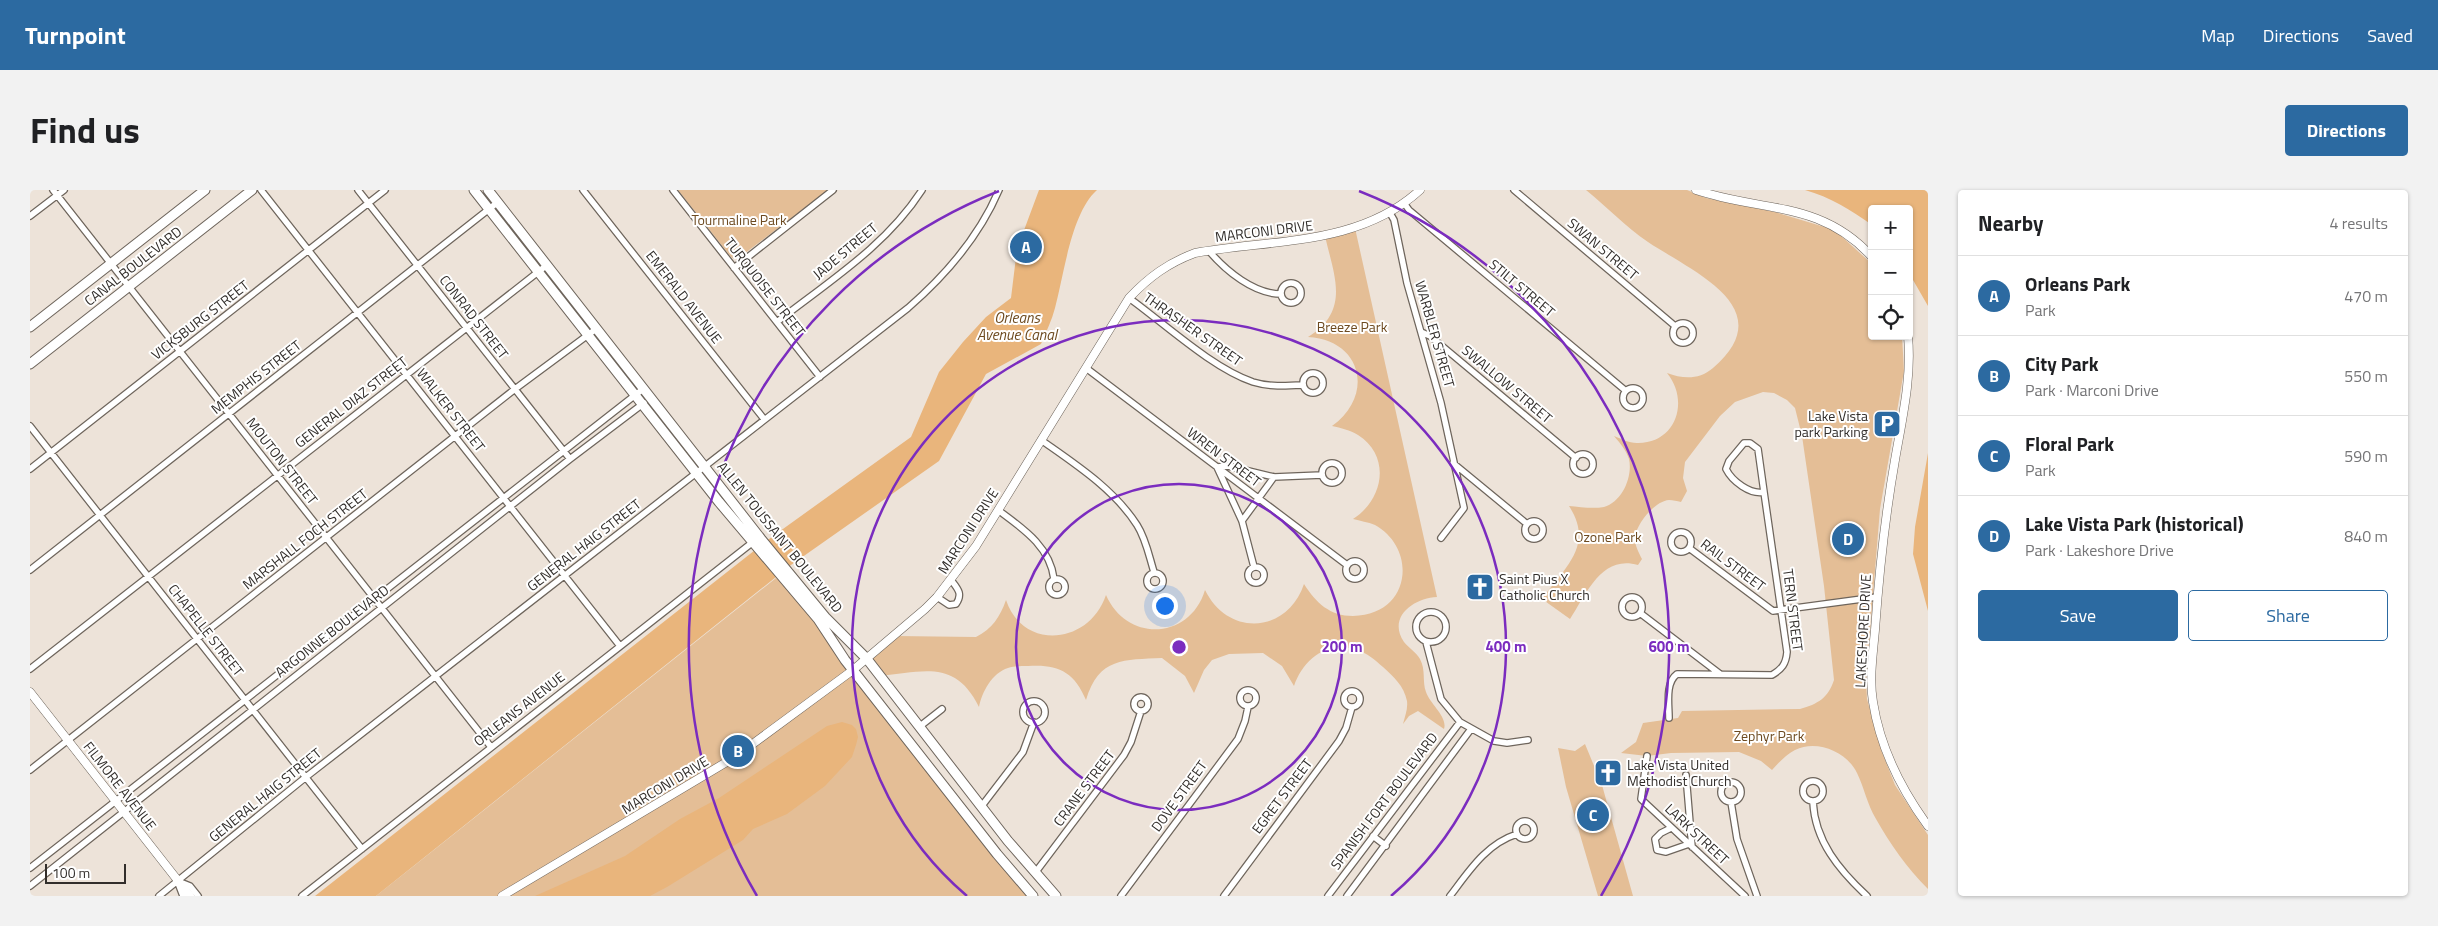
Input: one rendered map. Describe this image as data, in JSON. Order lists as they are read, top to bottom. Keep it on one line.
{"streets":{"main road":["CANAL BOULEVARD","ALLEN TOUSSAINT BOULEVARD"],"street":["MARCONI DRIVE","SWAN STREET","JADE STREET","TURQUOISE STREET","STILT STREET","EMERALD AVENUE","CONRAD STREET","VICKSBURG STREET","THRASHER STREET","WARBLER STREET","MEMPHIS STREET","SWALLOW STREET","GENERAL DIAZ STREET","WALKER STREET","WREN STREET","MOUTON STREET","MARSHALL FOCH STREET","GENERAL HAIG STREET","RAIL STREET","TERN STREET","CHAPELLE STREET","ARGONNE BOULEVARD","LAKESHORE DRIVE","ORLEANS AVENUE","FILMORE AVENUE","CRANE STREET","DOVE STREET","EGRET STREET","SPANISH FORT BOULEVARD","LARK STREET"]},"crossings":[["MARCONI DRIVE","STILT STREET"],["MARCONI DRIVE","THRASHER STREET"],["MARCONI DRIVE","WARBLER STREET"],["MARCONI DRIVE","WREN STREET"],["MARCONI DRIVE","ALLEN TOUSSAINT BOULEVARD"],["JADE STREET","TURQUOISE STREET"],["CANAL BOULEVARD","MOUTON STREET"],["TURQUOISE STREET","GENERAL HAIG STREET"],["EMERALD AVENUE","GENERAL HAIG STREET"],["CONRAD STREET","VICKSBURG STREET"],["CONRAD STREET","MEMPHIS STREET"],["CONRAD STREET","GENERAL DIAZ STREET"],["CONRAD STREET","MARSHALL FOCH STREET"],["CONRAD STREET","ARGONNE BOULEVARD"],["VICKSBURG STREET","WALKER STREET"],["VICKSBURG STREET","MOUTON STREET"],["VICKSBURG STREET","CHAPELLE STREET"],["WARBLER STREET","SWALLOW STREET"],["MEMPHIS STREET","WALKER STREET"],["MEMPHIS STREET","MOUTON STREET"],["MEMPHIS STREET","ALLEN TOUSSAINT BOULEVARD"],["MEMPHIS STREET","CHAPELLE STREET"],["GENERAL DIAZ STREET","WALKER STREET"],["GENERAL DIAZ STREET","MOUTON STREET"],["GENERAL DIAZ STREET","ALLEN TOUSSAINT BOULEVARD"],["GENERAL DIAZ STREET","CHAPELLE STREET"],["WALKER STREET","MARSHALL FOCH STREET"],["WALKER STREET","GENERAL HAIG STREET"],["WALKER STREET","ARGONNE BOULEVARD"],["WALKER STREET","ORLEANS AVENUE"],["MOUTON STREET","MARSHALL FOCH STREET"],["MOUTON STREET","GENERAL HAIG STREET"],["MOUTON STREET","ARGONNE BOULEVARD"],["MOUTON STREET","ORLEANS AVENUE"],["ALLEN TOUSSAINT BOULEVARD","MARSHALL FOCH STREET"],["ALLEN TOUSSAINT BOULEVARD","GENERAL HAIG STREET"],["ALLEN TOUSSAINT BOULEVARD","ARGONNE BOULEVARD"],["ALLEN TOUSSAINT BOULEVARD","ORLEANS AVENUE"],["ALLEN TOUSSAINT BOULEVARD","CRANE STREET"],["MARSHALL FOCH STREET","CHAPELLE STREET"],["MARSHALL FOCH STREET","FILMORE AVENUE"],["GENERAL HAIG STREET","CHAPELLE STREET"],["GENERAL HAIG STREET","FILMORE AVENUE"],["RAIL STREET","TERN STREET"],["CHAPELLE STREET","ARGONNE BOULEVARD"],["CHAPELLE STREET","ORLEANS AVENUE"],["ARGONNE BOULEVARD","FILMORE AVENUE"]],"water":["Orleans Avenue Canal"],"parks":["Tourmaline Park","Breeze Park","Ozone Park","Zephyr Park"],"places":{"parking":["Lake Vista park Parking"],"church":["Saint Pius X Catholic Church","Lake Vista United Methodist Church"]},"scale_bar":"100 m","page":{"header":"Turnpoint","nav":["Map","Directions","Saved"],"title":"Find us","buttons":["Directions",["Save","Share"]],"heading":["Nearby","4 results"],"map_buttons":["+","−"],"pins":["A","D","B","C"],"list":[{"mark":"A","name":"Orleans Park","note":"Park","value":"470 m"},{"mark":"B","name":"City Park","note":"Park · Marconi Drive","value":"550 m"},{"mark":"C","name":"Floral Park","note":"Park","value":"590 m"},{"mark":"D","name":"Lake Vista Park (historical)","note":"Park · Lakeshore Drive","value":"840 m"}],"scale":"100 m"},"rings":["200 m","400 m","600 m"]}
